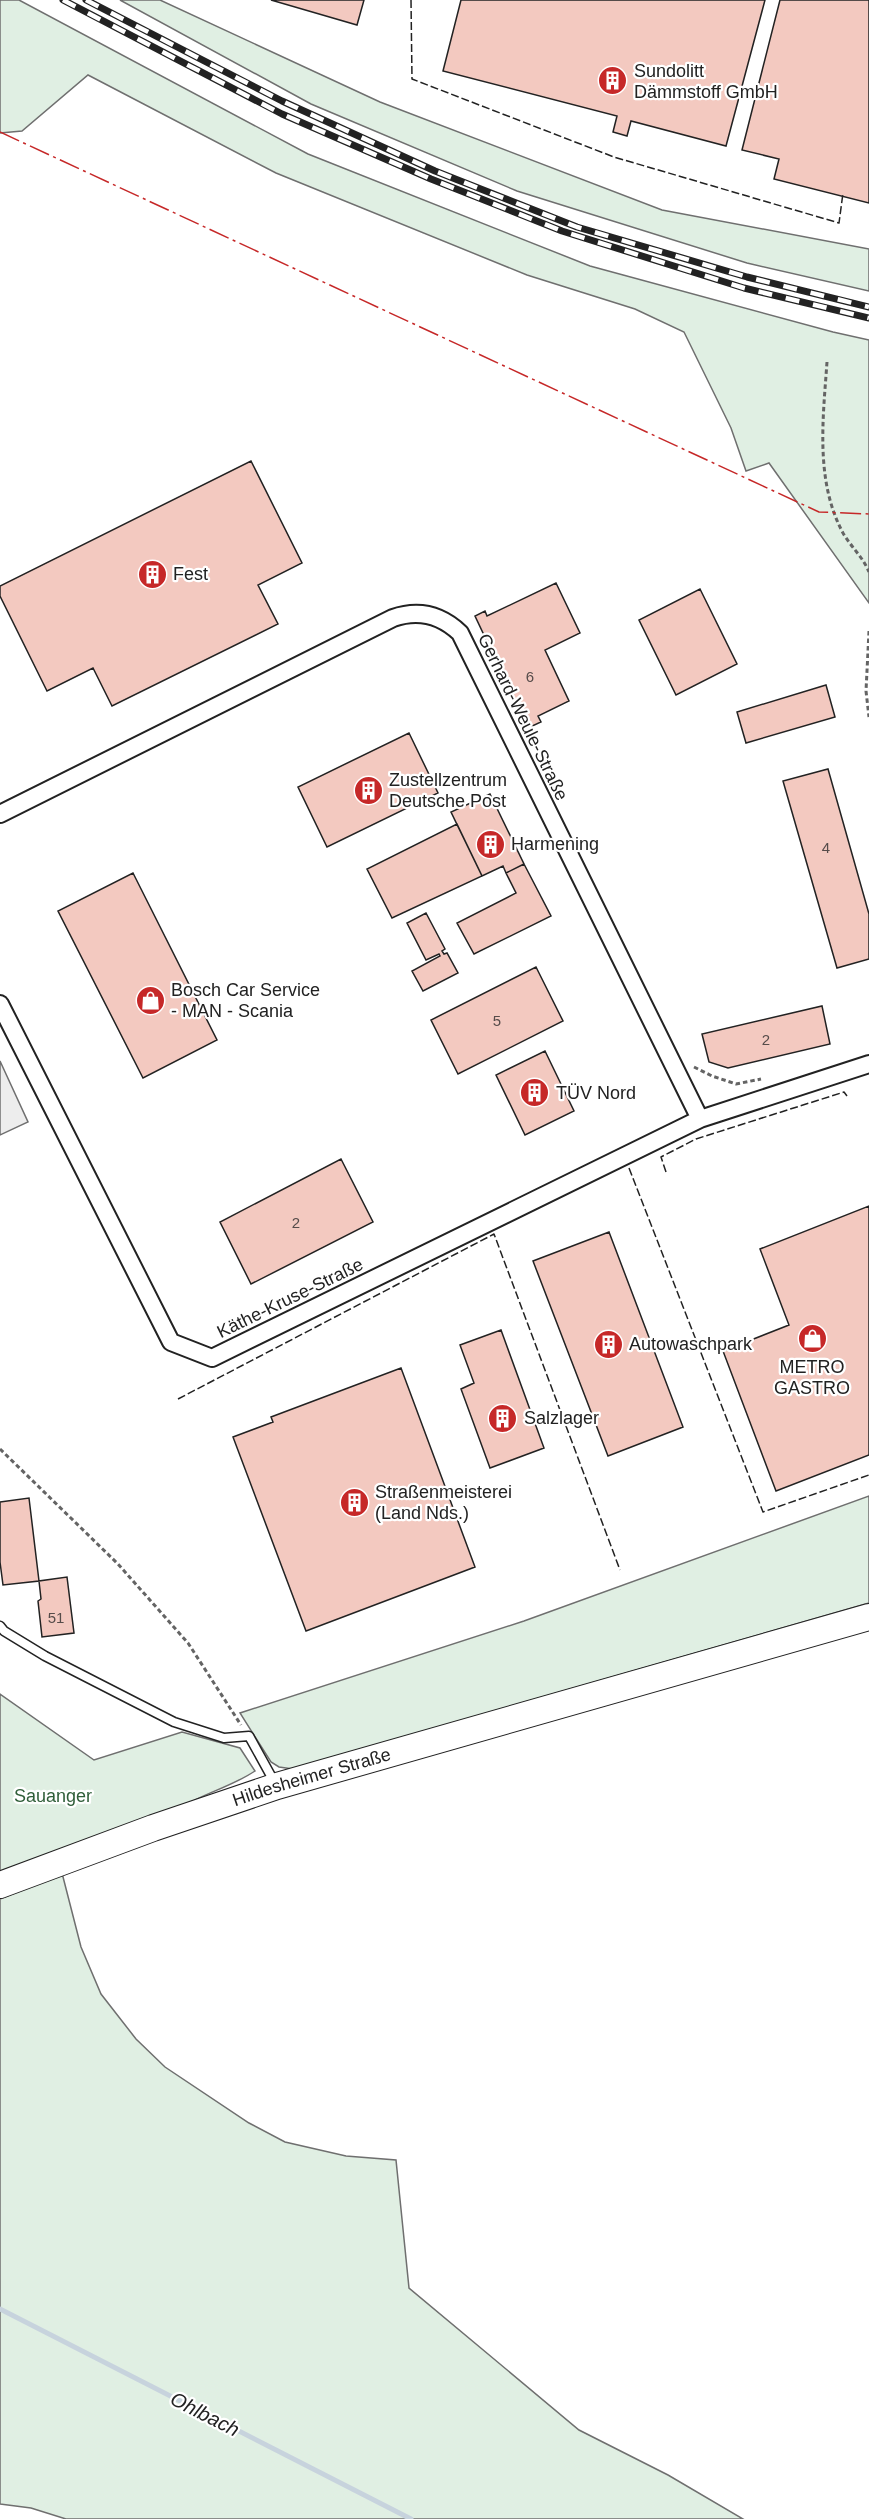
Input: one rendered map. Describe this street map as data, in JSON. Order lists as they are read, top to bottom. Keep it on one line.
{"streets":{"main road":["Hildesheimer Straße"],"street":["Gerhard-Weule-Straße","Käthe-Kruse-Straße"]},"crossings":[["Gerhard-Weule-Straße","Käthe-Kruse-Straße"]],"water":["Ohlbach"],"parks":["Sauanger"],"places":{"building":["Sundolitt Dämmstoff GmbH","Fest","Zustellzentrum Deutsche Post","Harmening","TÜV Nord","Autowaschpark","Salzlager","Straßenmeisterei (Land Nds.)"],"shop":["Bosch Car Service - MAN - Scania","METRO GASTRO"]},"house_numbers":["6","4","5","2","2","51"]}
